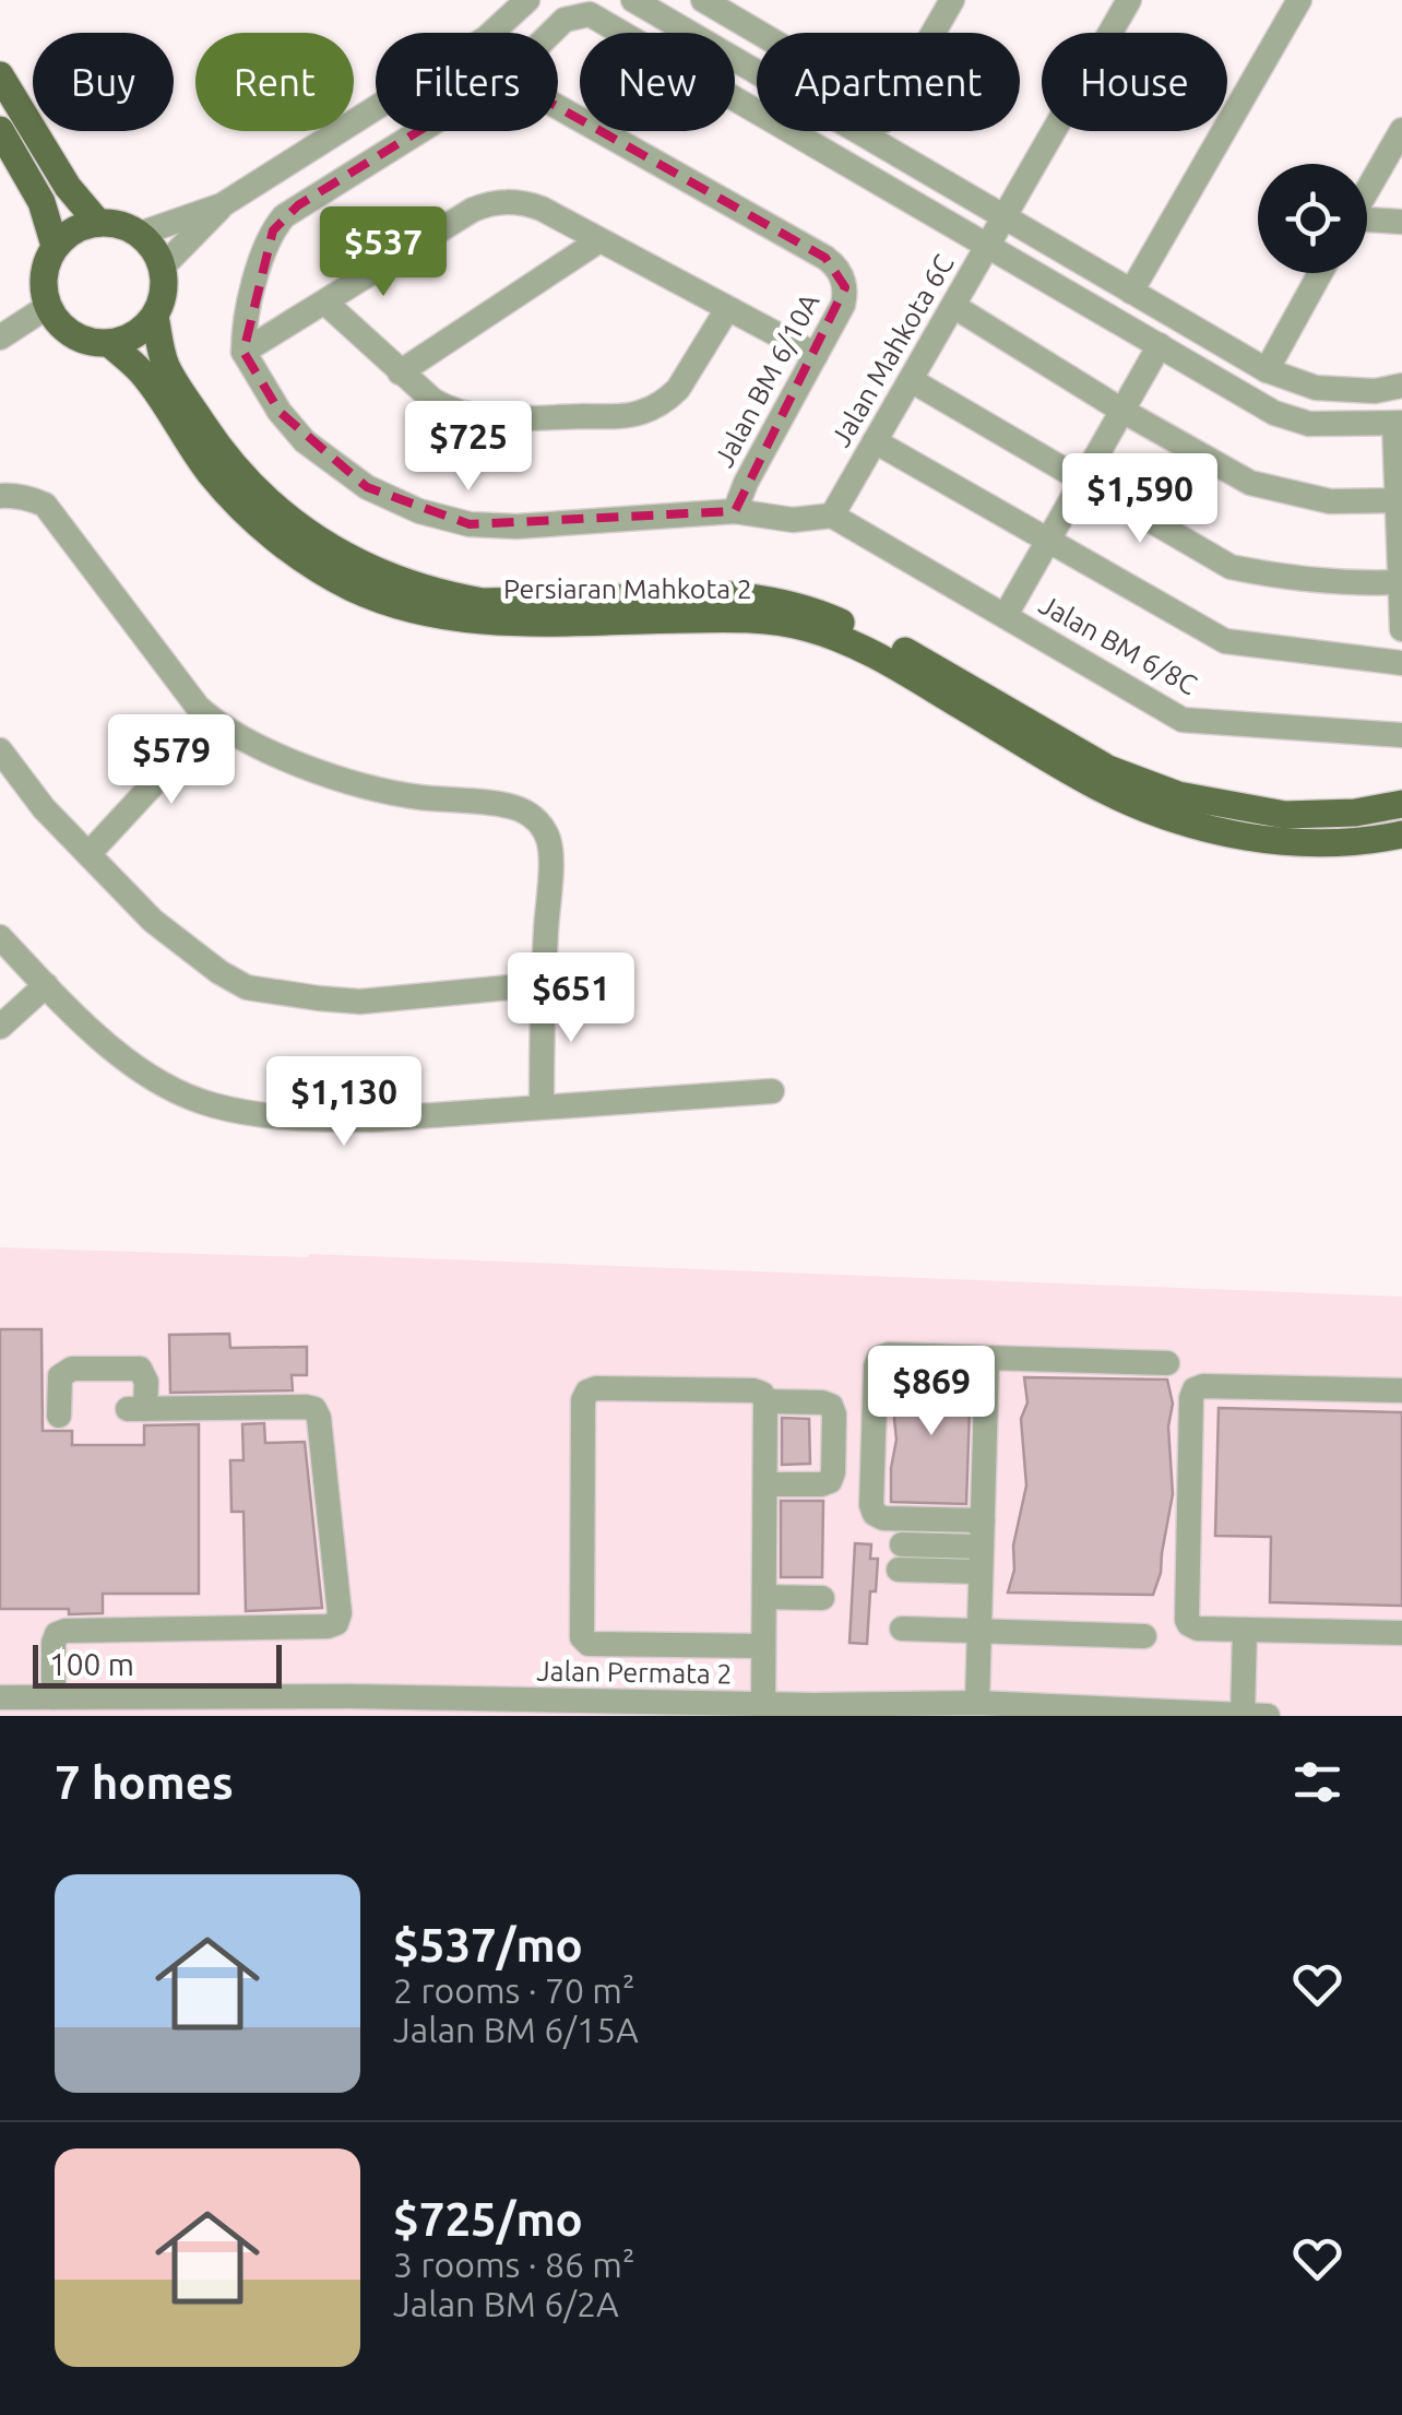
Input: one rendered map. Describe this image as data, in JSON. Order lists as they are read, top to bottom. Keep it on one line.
{"streets":{"main road":["Persiaran Mahkota 2"],"street":["Jalan Mahkota 6C","Jalan BM 6/10A","Jalan BM 6/8C","Jalan Permata 2"]},"crossings":[["Jalan Mahkota 6C","Jalan BM 6/8C"]],"scale_bar":"100 m","page":{"chip":["Buy","Rent","Filters","New","Apartment","House"],"price":["$537","$725","$1,590","$579","$651","$1,130","$869"],"scale":"100 m","heading":"7 homes","list":[{"name":"$537/mo","note":"2 rooms · 70 m² · Jalan BM 6/15A"},{"name":"$725/mo","note":"3 rooms · 86 m² · Jalan BM 6/2A"}]}}
